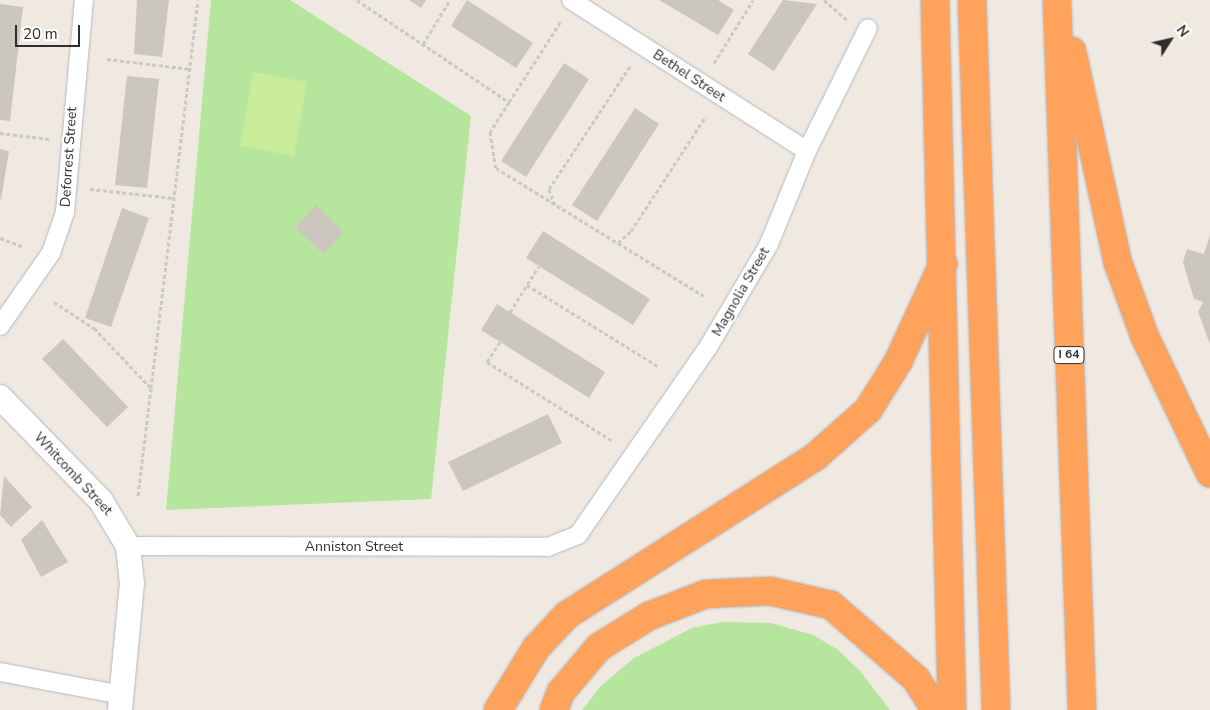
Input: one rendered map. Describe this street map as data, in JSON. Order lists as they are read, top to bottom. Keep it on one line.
{"streets":{"highway":["I 64"],"street":["Bethel Street","Deforrest Street","Magnolia Street","Whitcomb Street","Anniston Street"]},"crossings":[["Bethel Street","Magnolia Street"],["Magnolia Street","Anniston Street"],["Whitcomb Street","Anniston Street"]],"scale_bar":"20 m","north":"top right"}
